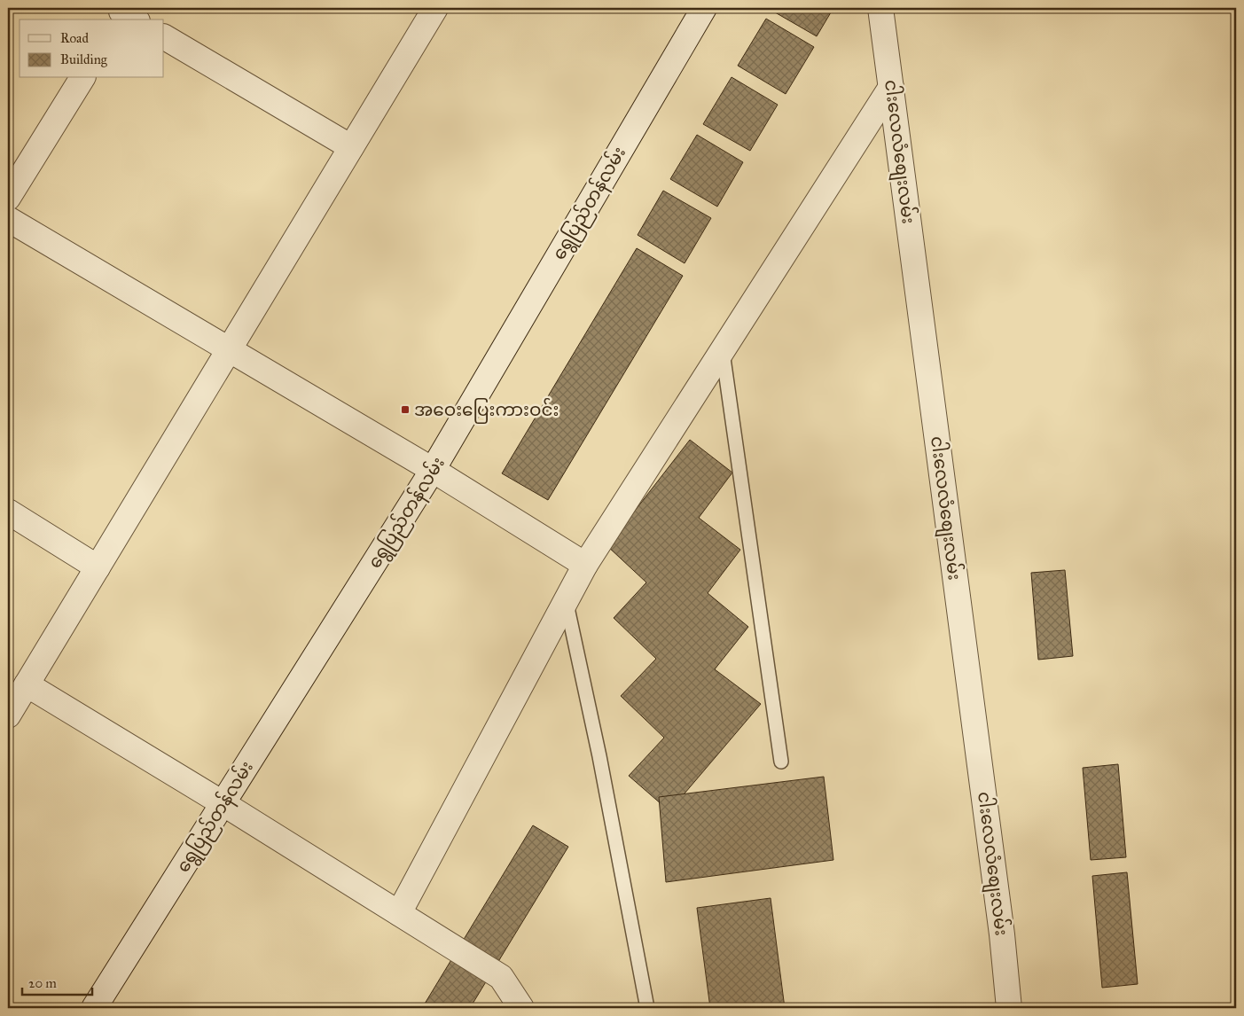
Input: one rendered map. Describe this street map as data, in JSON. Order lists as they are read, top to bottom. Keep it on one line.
{"streets":{"street":["ငါးလေလံစျေးလမ်း","ရွေပြည်တန်လမ်း"]},"places":{"transit":["အဝေးပြေးကားဝင်း"]},"legend":["Road","Building"],"scale_bar":"20 m"}
